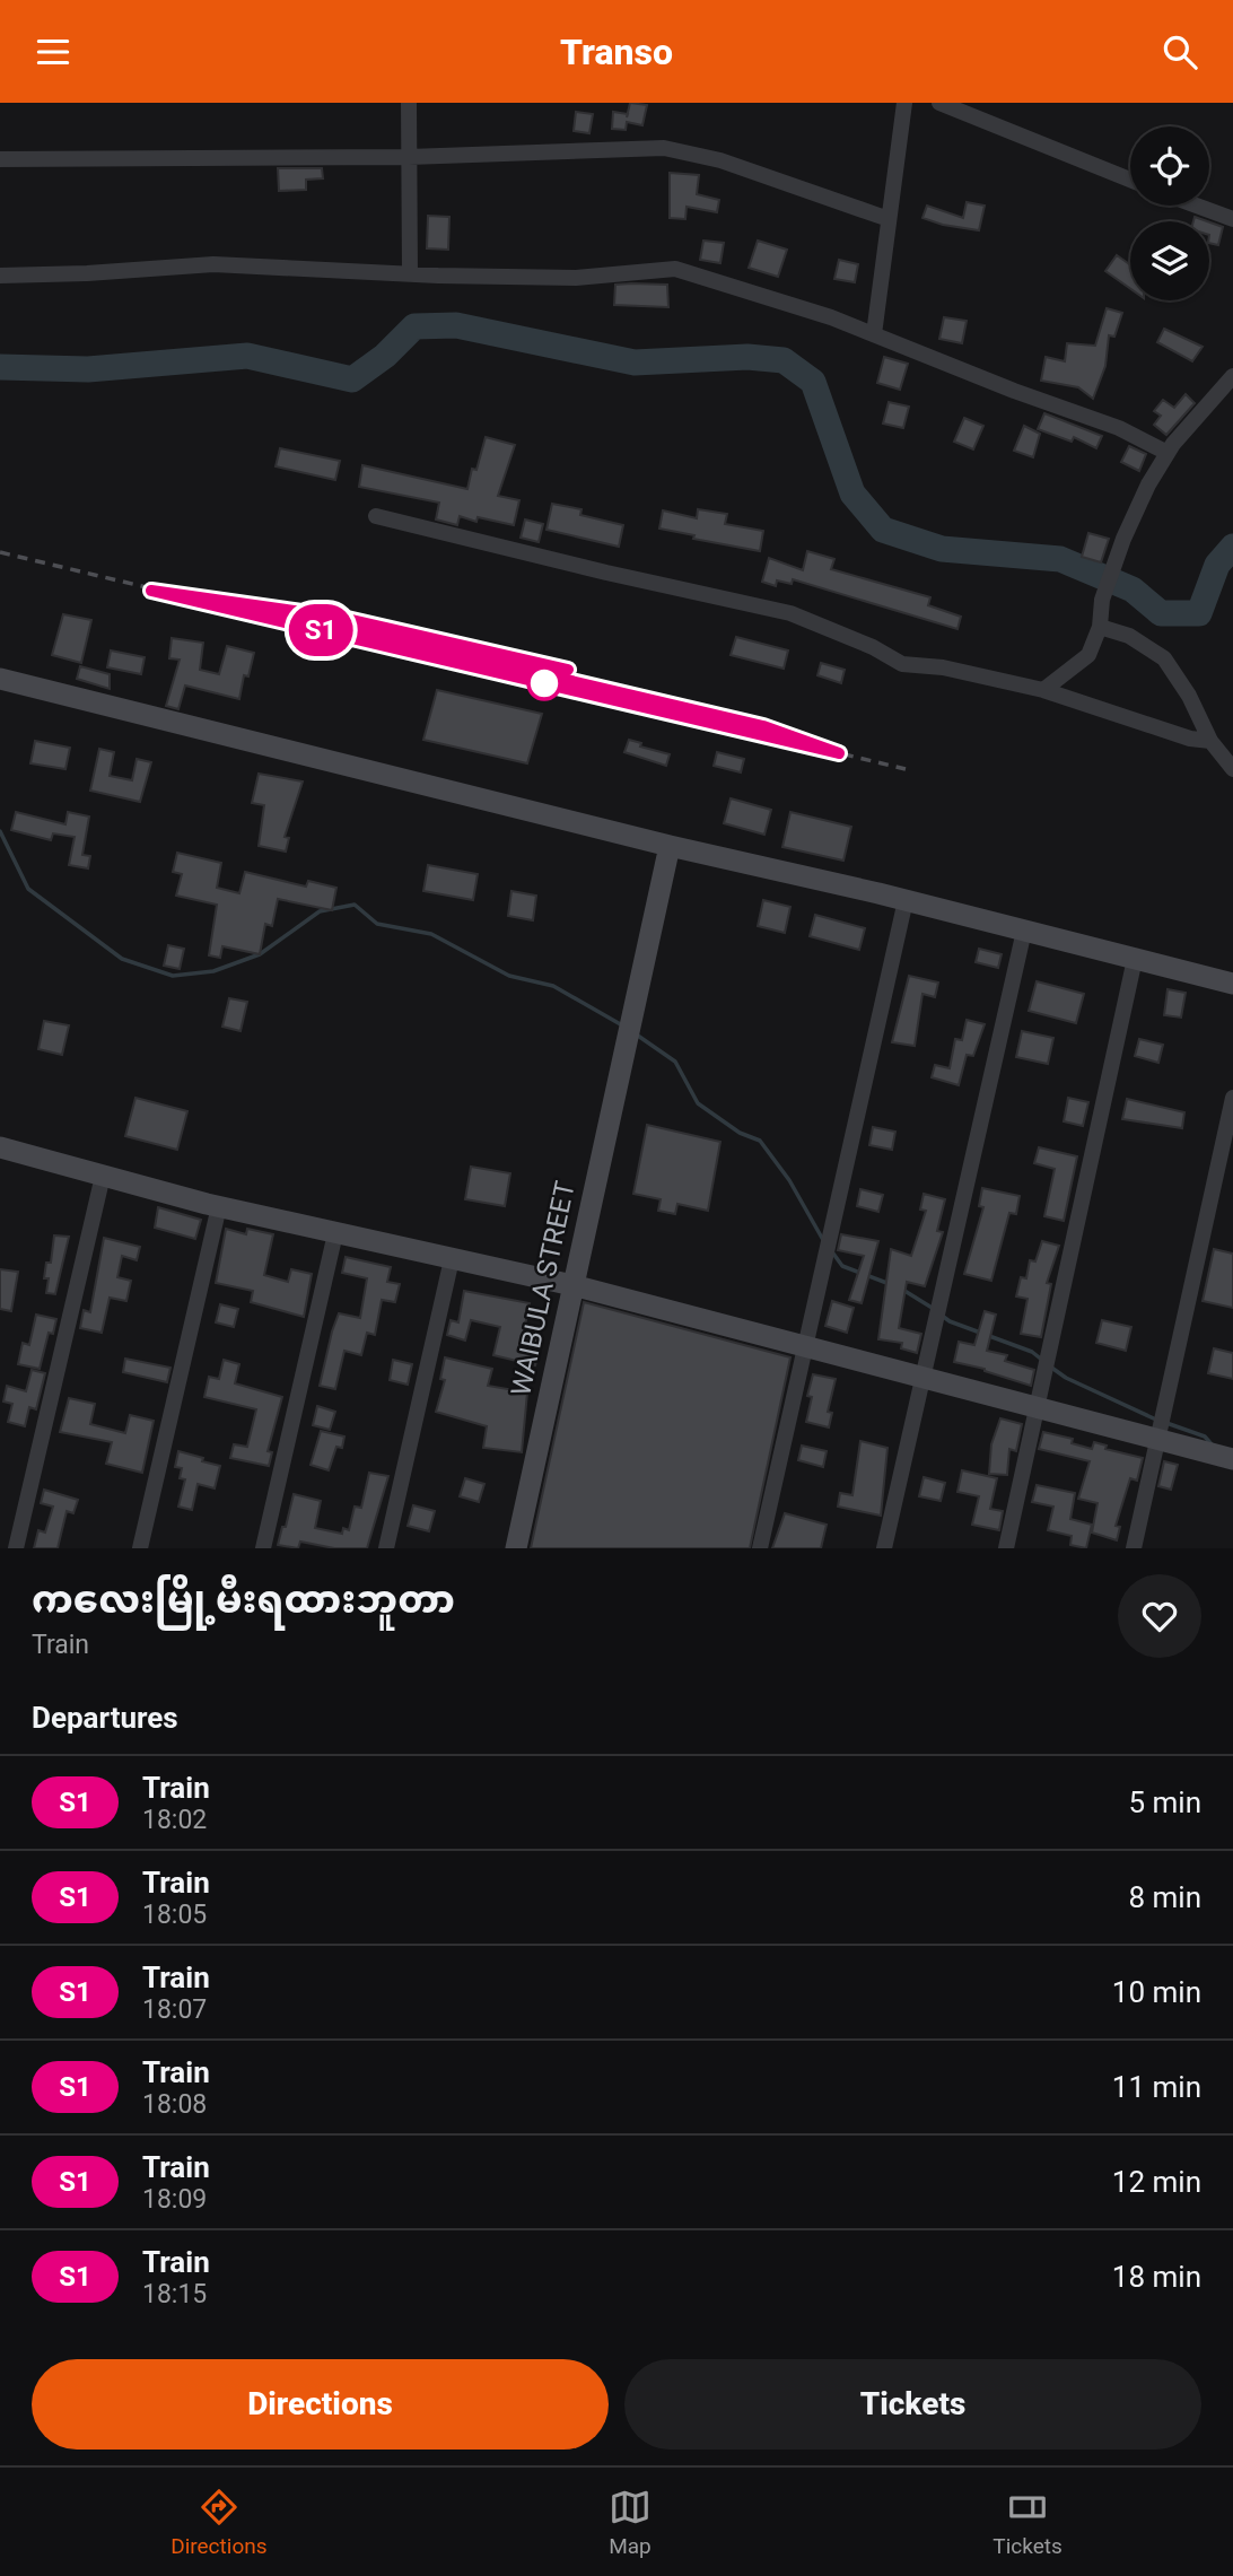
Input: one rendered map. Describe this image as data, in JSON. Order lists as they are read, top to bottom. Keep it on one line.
{"streets":{"street":["WAIBULA STREET"]},"page":{"header":"Transo","on_map":"S1","heading":[["ကလေးမြို့မီးရထားဘူတာ","Train"],"Departures"],"list":[{"mark":"S1","name":"Train","note":"18:02","value":"5 min"},{"mark":"S1","name":"Train","note":"18:05","value":"8 min"},{"mark":"S1","name":"Train","note":"18:07","value":"10 min"},{"mark":"S1","name":"Train","note":"18:08","value":"11 min"},{"mark":"S1","name":"Train","note":"18:09","value":"12 min"},{"mark":"S1","name":"Train","note":"18:15","value":"18 min"}],"buttons":["Directions","Tickets"],"tabs":["Directions","Map","Tickets"]}}
